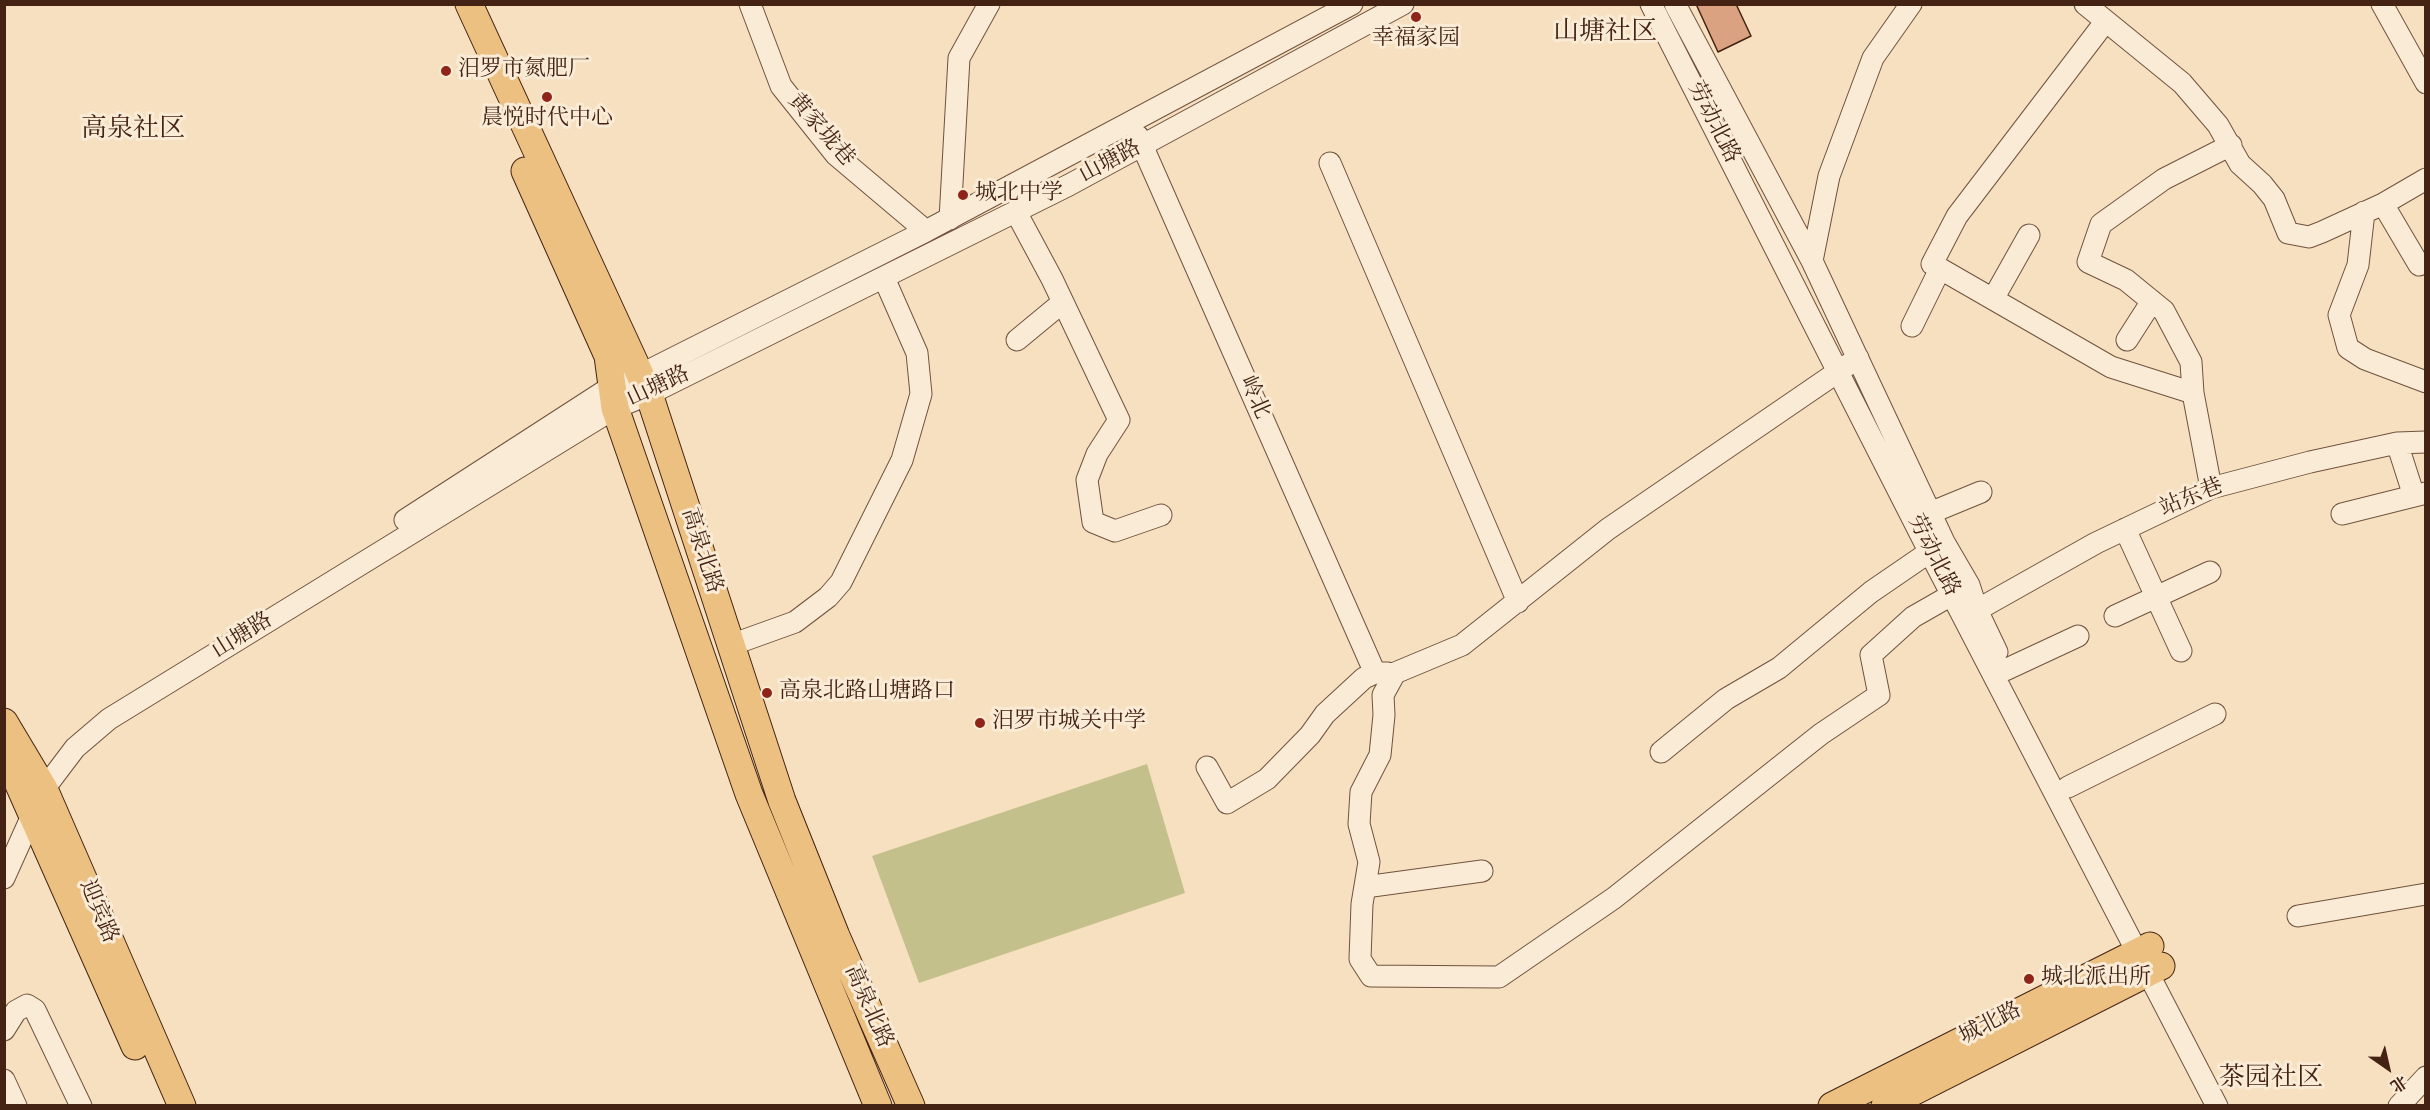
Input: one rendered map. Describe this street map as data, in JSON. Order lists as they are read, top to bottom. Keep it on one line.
{"streets":{"main road":["高泉北路","迎宾路","城北路"],"street":["劳动北路","黄家垅巷","山塘路","岭北","站东巷"]},"crossings":[["劳动北路","站东巷"],["劳动北路","城北路"],["黄家垅巷","山塘路"],["山塘路","岭北"],["山塘路","高泉北路"],["山塘路","迎宾路"]],"districts":["山塘社区","高泉社区","茶园社区"],"places":["幸福家园","汨罗市氮肥厂","晨悦时代中心","城北中学","高泉北路山塘路口","汨罗市城关中学","城北派出所"],"north":"bottom right"}
